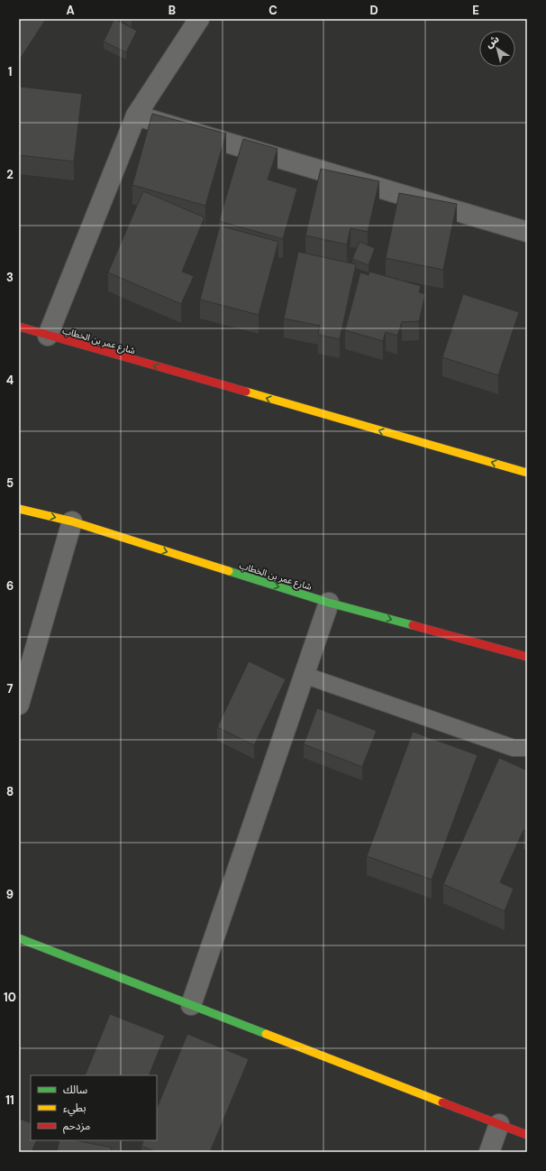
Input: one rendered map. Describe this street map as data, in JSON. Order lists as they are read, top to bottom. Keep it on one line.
{"streets":{"main road":["شارع عمر بن الخطاب"]},"legend":["سالك","بطيء","مزدحم"],"north":"top left","grid":{"columns":["A","B","C","D","E"],"rows":["1","2","3","4","5","6","7","8","9","10","11"]}}
